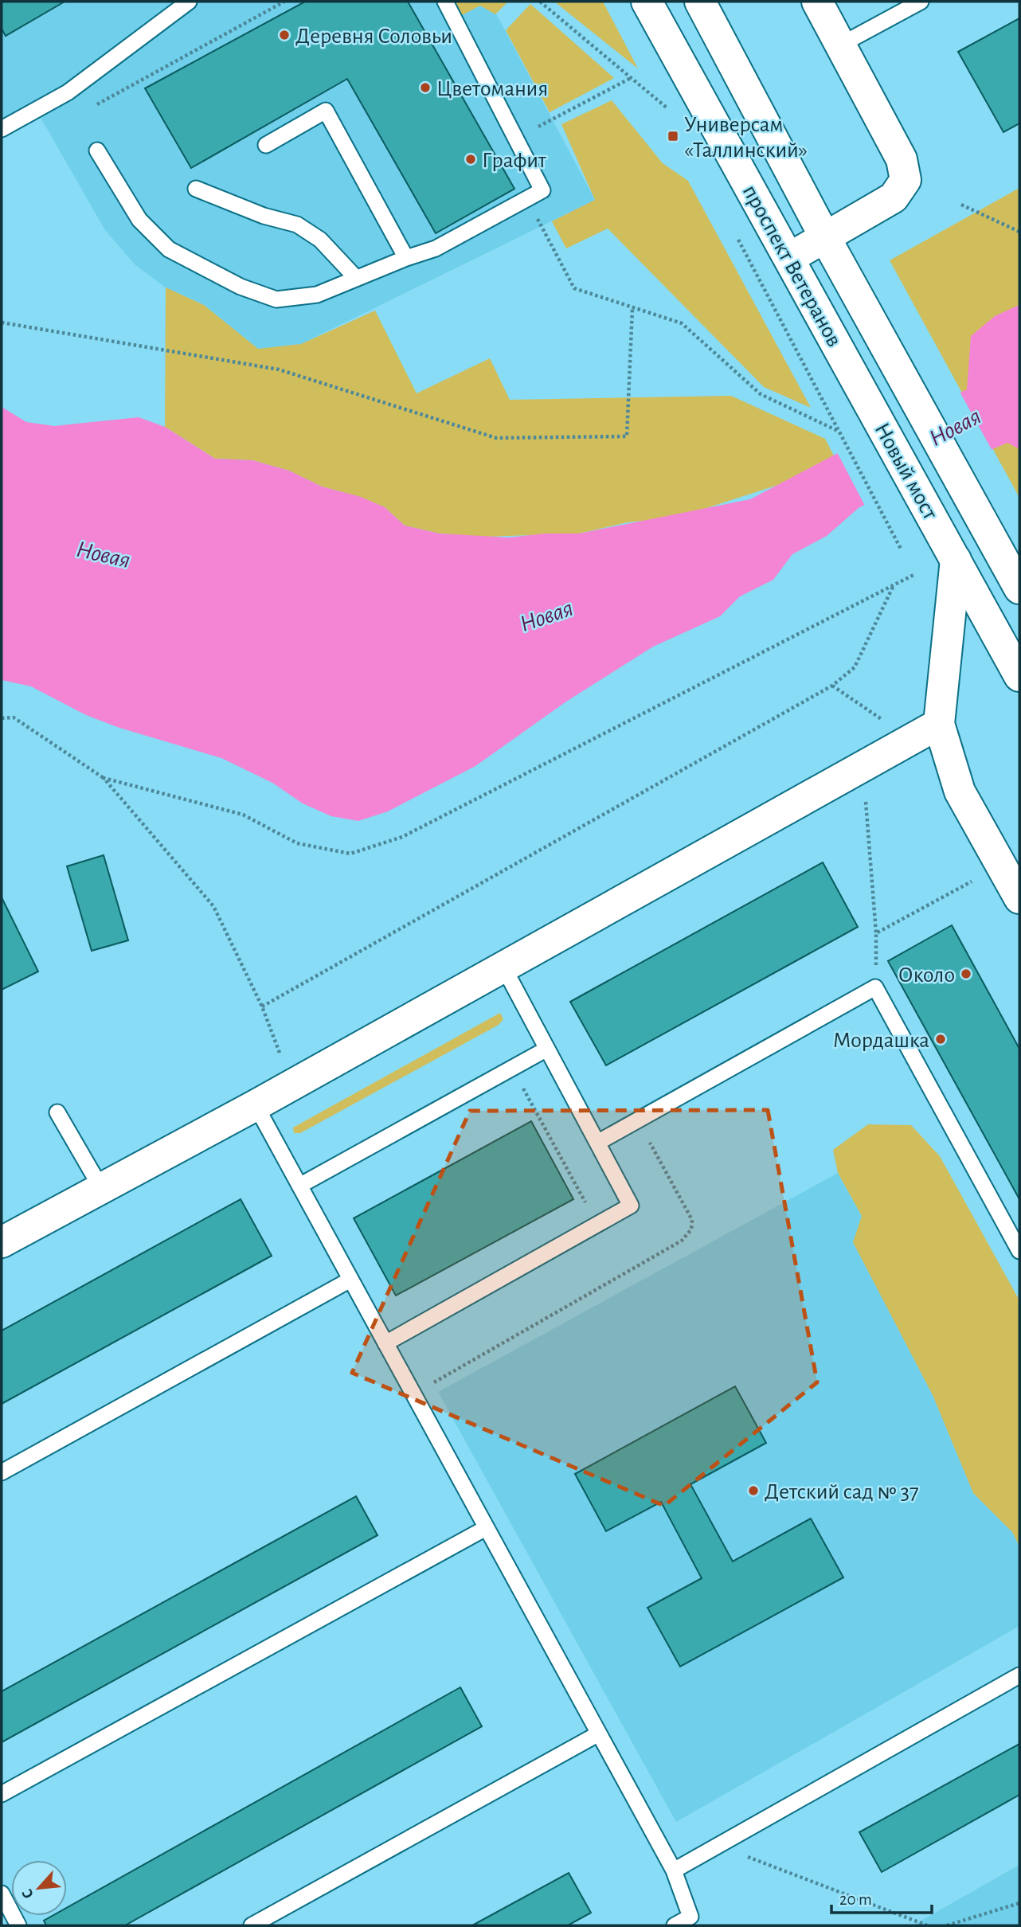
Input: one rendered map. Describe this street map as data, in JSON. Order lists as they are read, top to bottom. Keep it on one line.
{"streets":{"street":["проспект Ветеранов","Новый мост"]},"crossings":[["проспект Ветеранов","Новый мост"]],"water":["Новая"],"places":{"other":["Деревня Соловьи","Цветомания","Графит","Около","Мордашка","Детский сад № 37"],"transit":["Универсам «Таллинский»"]},"scale_bar":"20 m","north":"bottom left"}
